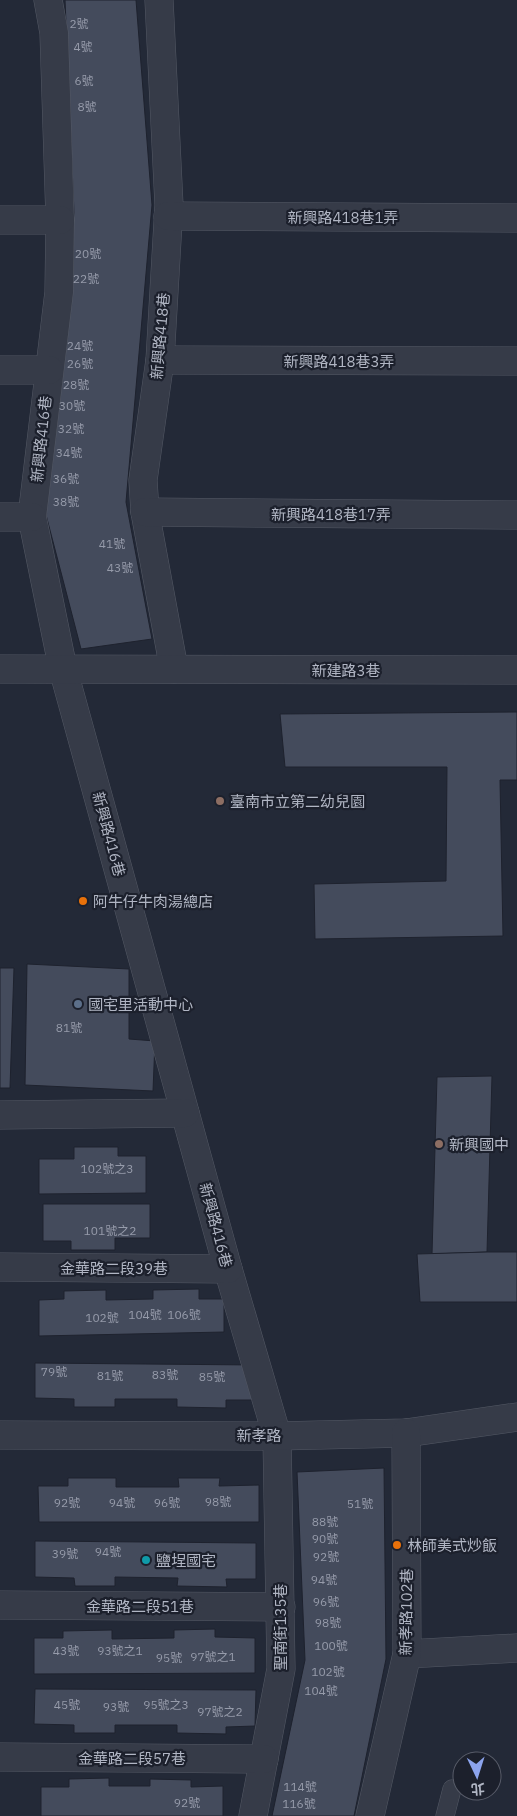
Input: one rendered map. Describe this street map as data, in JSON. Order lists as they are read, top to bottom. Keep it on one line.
{"streets":{"street":["新興路418巷1弄","新興路418巷","新興路418巷3弄","新興路416巷","新興路418巷17弄","新建路3巷","金華路二段39巷","新孝路","金華路二段51巷","新孝路102巷","聖南街135巷","金華路二段57巷"]},"crossings":[["新興路418巷1弄","新興路418巷"],["新興路418巷","新興路418巷3弄"],["新興路418巷","新興路418巷17弄"],["新興路418巷","新建路3巷"],["新興路416巷","新建路3巷"],["新興路416巷","金華路二段39巷"],["新興路416巷","新孝路"],["新興路416巷","聖南街135巷"],["新孝路","新孝路102巷"],["新孝路","聖南街135巷"],["金華路二段51巷","聖南街135巷"],["聖南街135巷","金華路二段57巷"]],"places":["臺南市立第二幼兒園","阿牛仔牛肉湯總店","國宅里活動中心","新興國中","林師美式炒飯","鹽埕國宅"],"house_numbers":["2號","4號","6號","8號","20號","22號","24號","26號","28號","30號","32號","34號","36號","38號","41號","43號","81號","102號之3","101號之2","104號","106號","102號","79號","83號","81號","85號","98號","92號","94號","96號","51號","88號","90號","94號","39號","92號","94號","96號","98號","100號","43號","93號之1","97號之1","95號","102號","104號","45號","95號之3","93號","97號之2","114號","92號","116號"],"north":"bottom"}
